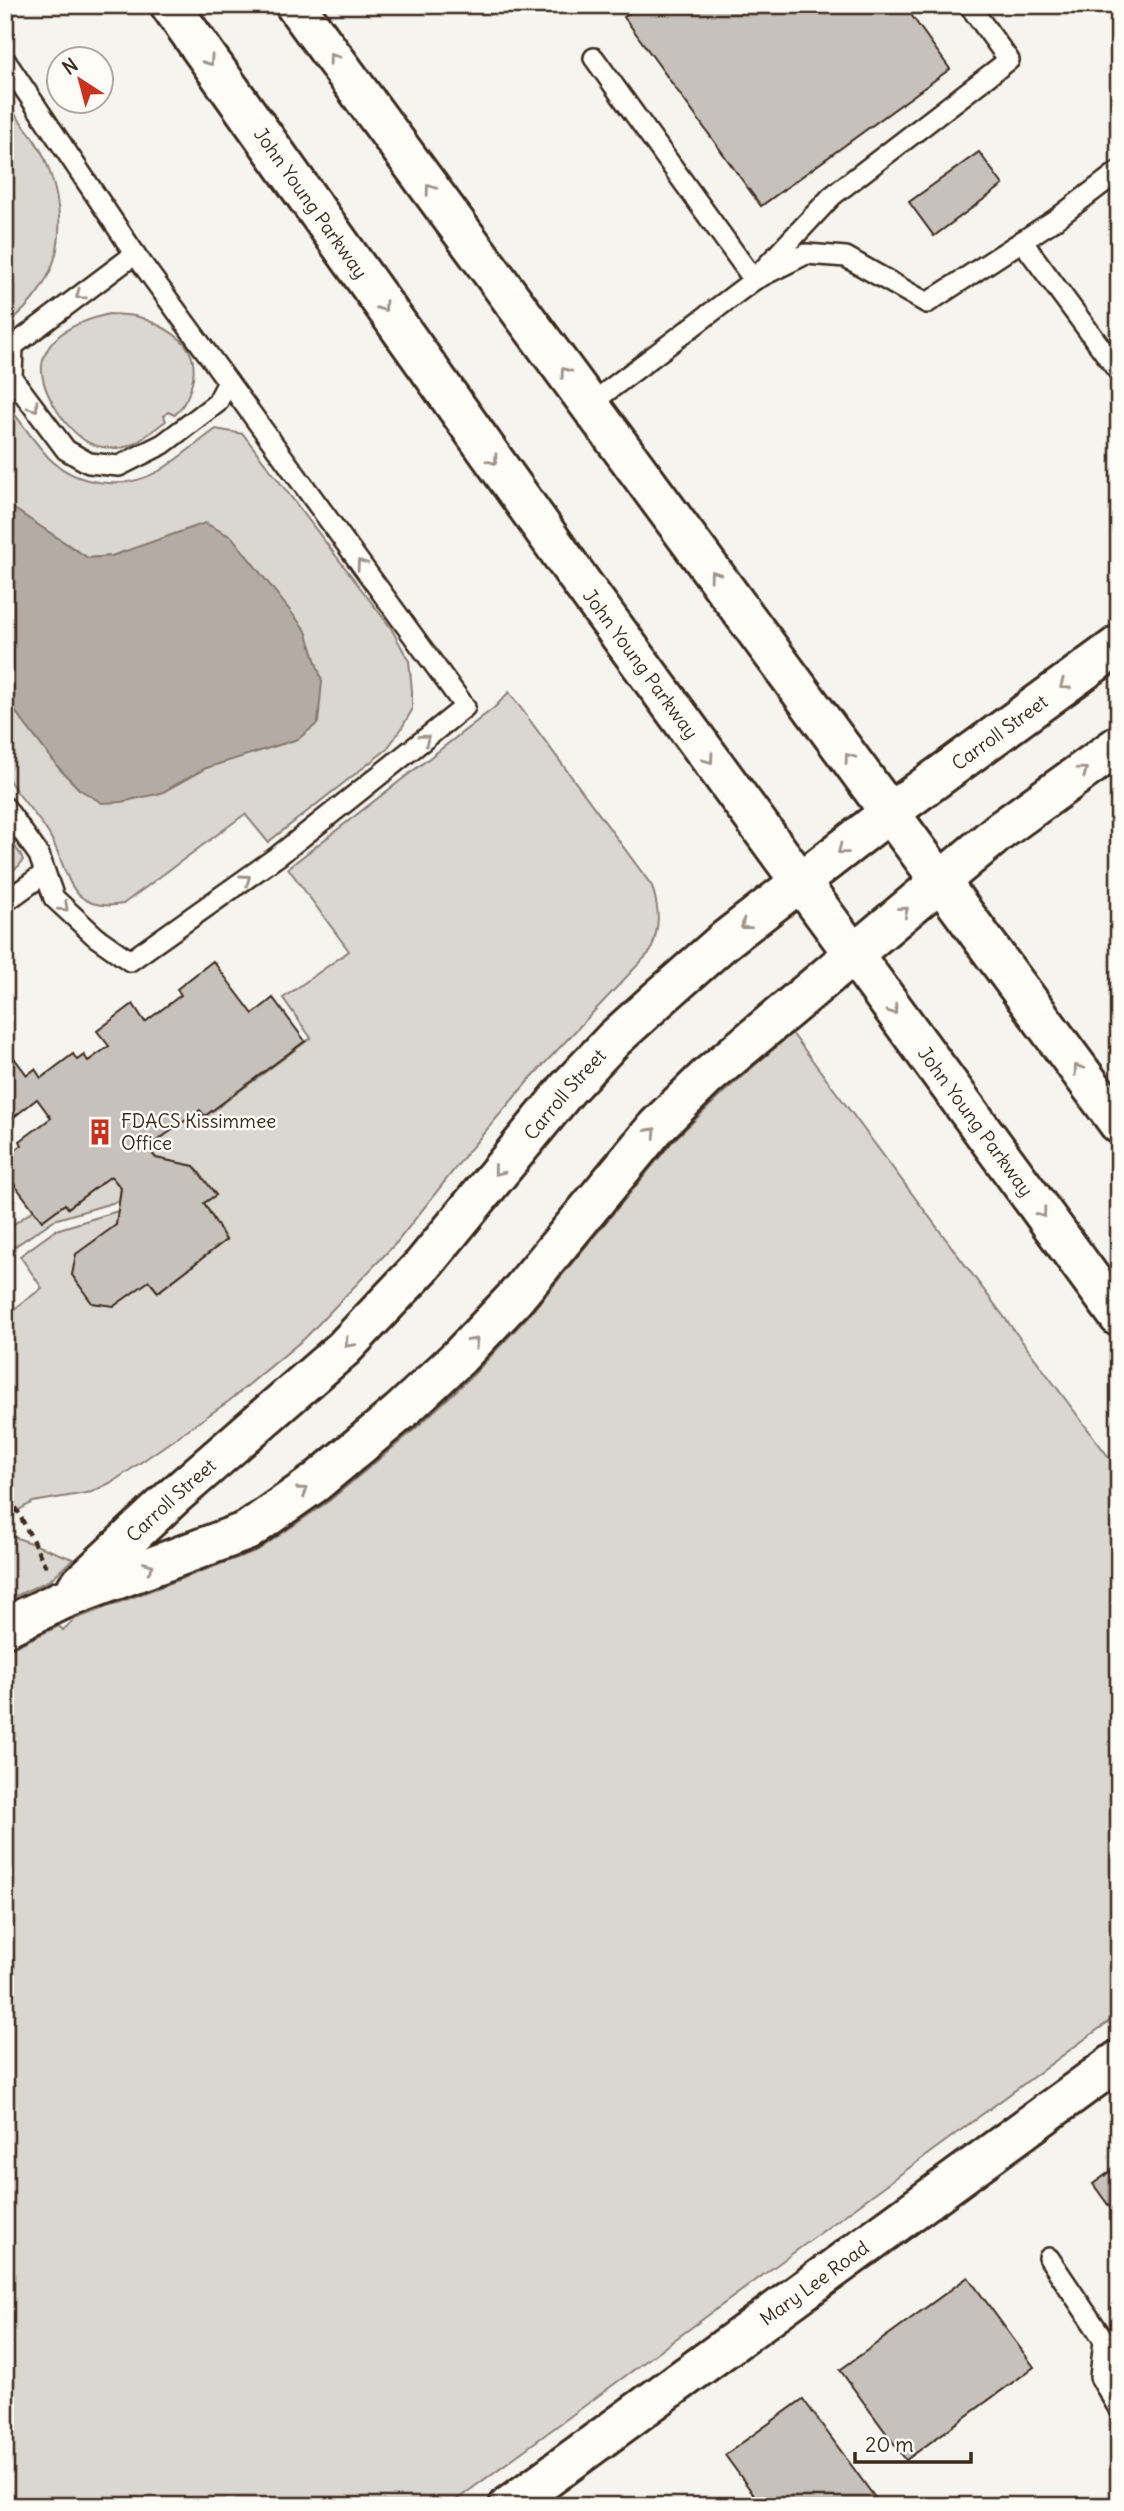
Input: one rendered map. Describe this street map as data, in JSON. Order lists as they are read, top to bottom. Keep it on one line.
{"streets":{"main road":["John Young Parkway","Carroll Street","Mary Lee Road"]},"crossings":[["John Young Parkway","Carroll Street"]],"places":{"building":["FDACS Kissimmee Office"]},"scale_bar":"20 m","north":"top left"}
